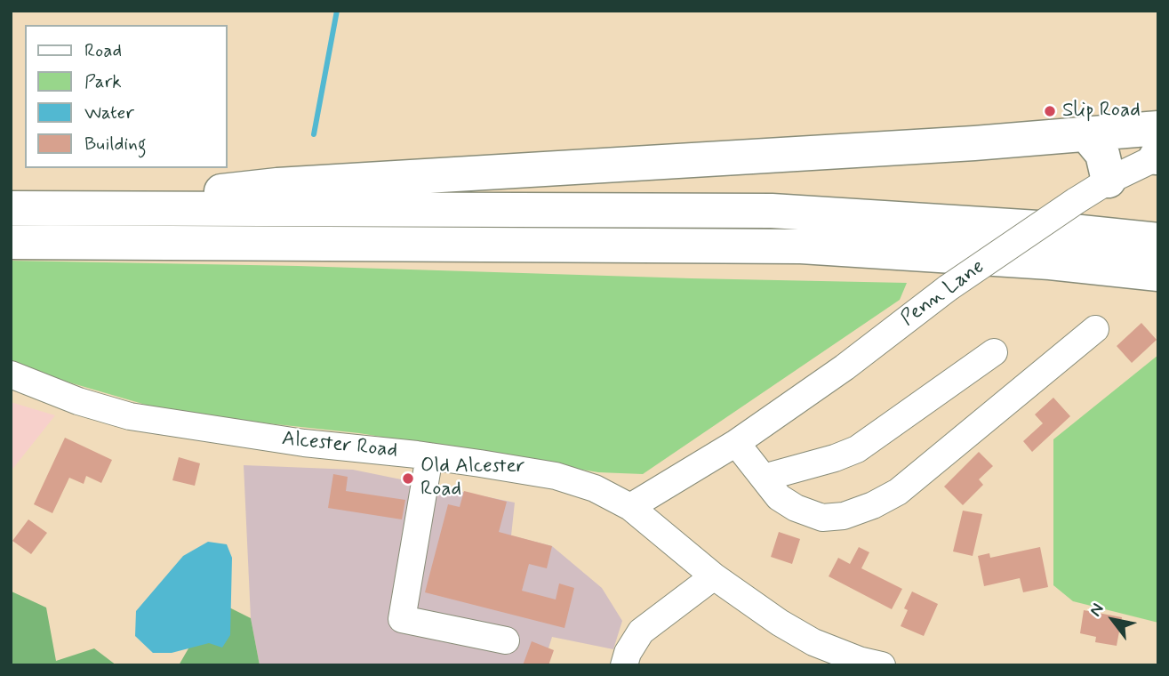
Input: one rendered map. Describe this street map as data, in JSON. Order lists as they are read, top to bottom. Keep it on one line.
{"streets":{"street":["Penn Lane","Alcester Road"]},"crossings":[["Penn Lane","Alcester Road"]],"places":["Slip Road","Old Alcester Road"],"legend":["Road","Park","Water","Building"],"north":"top left"}
